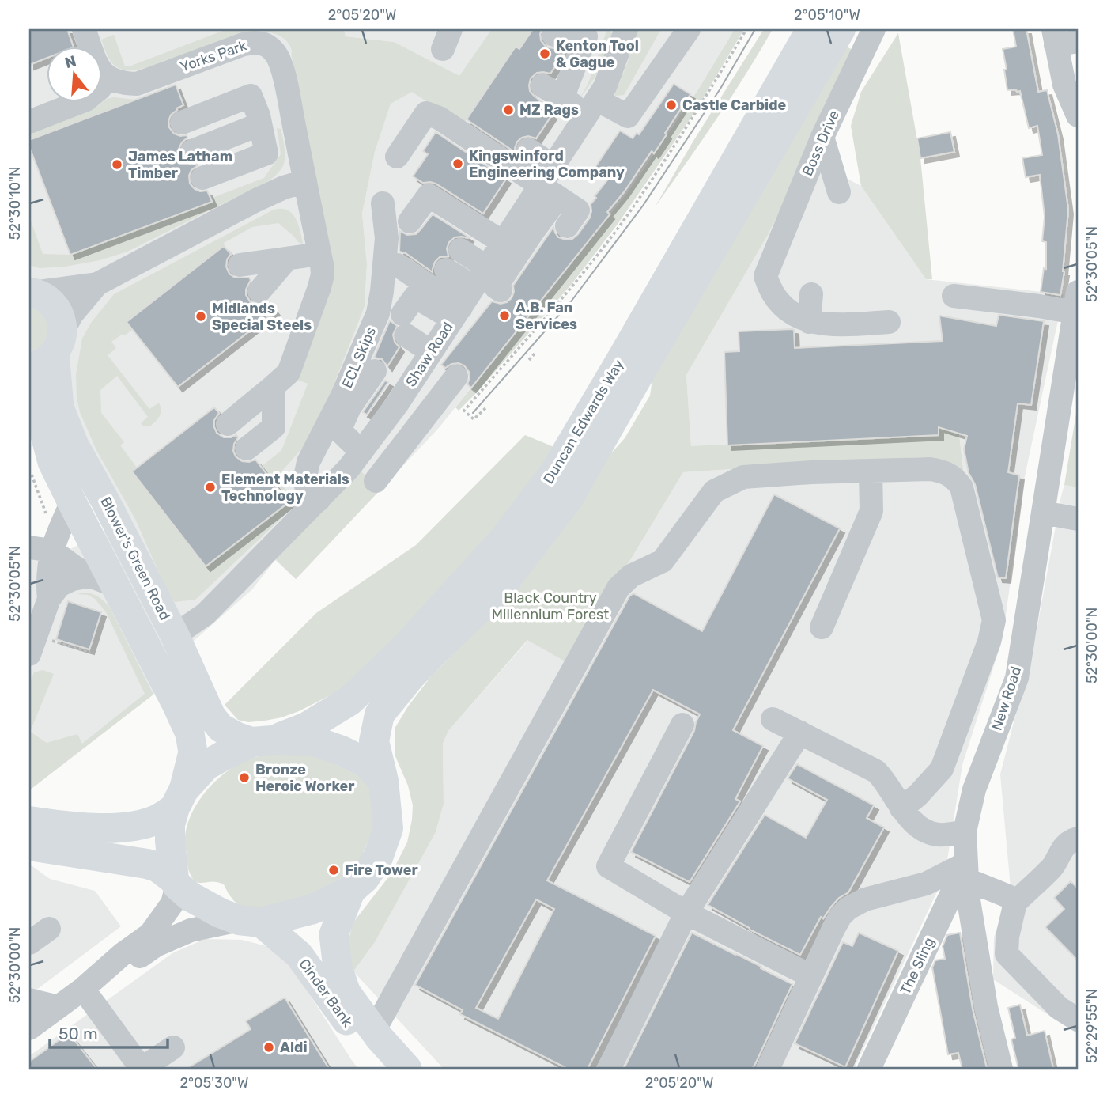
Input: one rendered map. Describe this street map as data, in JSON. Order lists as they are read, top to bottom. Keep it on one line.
{"streets":{"highway":["Duncan Edwards Way"],"main road":["Blower's Green Road","Cinder Bank"],"street":["Yorks Park","Boss Drive","Shaw Road","ECL Skips","New Road","The Sling"]},"crossings":[["Shaw Road","ECL Skips"],["Shaw Road","Blower's Green Road"],["Duncan Edwards Way","Blower's Green Road"],["Duncan Edwards Way","Cinder Bank"],["New Road","The Sling"]],"parks":["Black Country Millennium Forest"],"places":["Kenton Tool & Gague","Castle Carbide","MZ Rags","Kingswinford Engineering Company","James Latham Timber","A.B. Fan Services","Midlands Special Steels","Element Materials Technology","Bronze Heroic Worker","Fire Tower","Aldi"],"scale_bar":"50 m","north":"top","coordinates":["2°05'20\"W","2°05'10\"W","52°30'10\"N","52°30'05\"N","52°30'00\"N","52°29'55\"N","2°05'30\"W"]}
